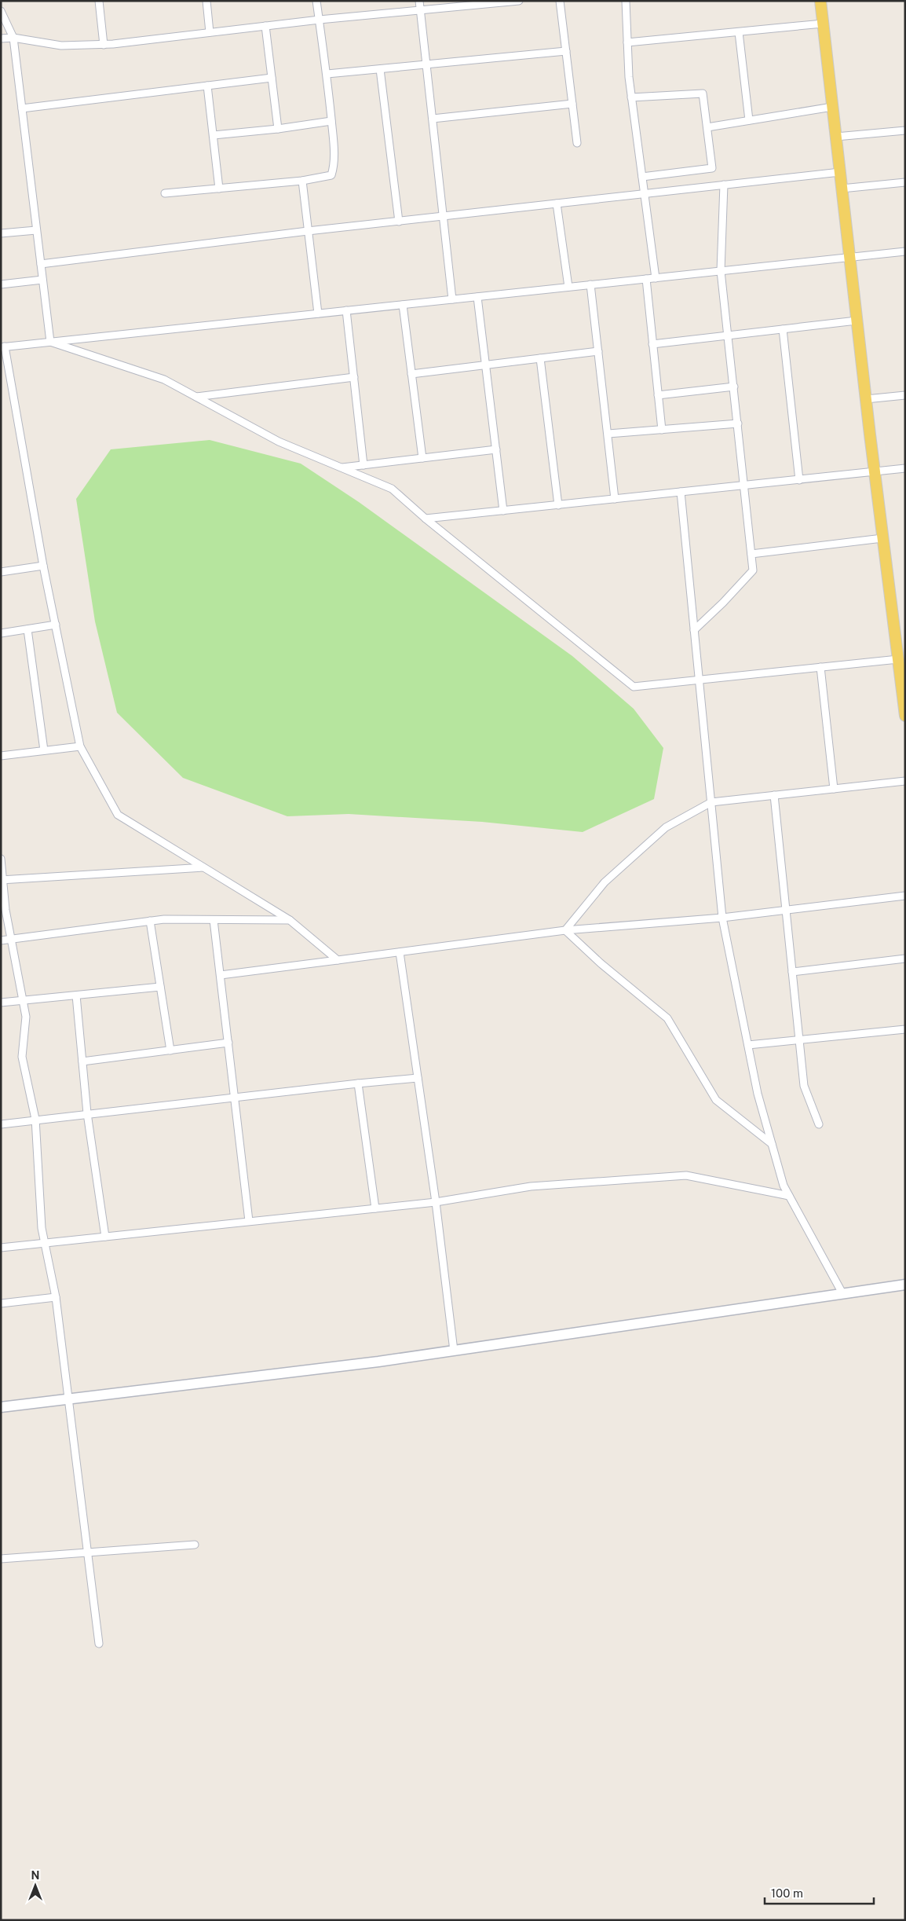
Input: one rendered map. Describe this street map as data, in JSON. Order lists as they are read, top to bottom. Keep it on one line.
{"scale_bar":"100 m","north":"top"}
